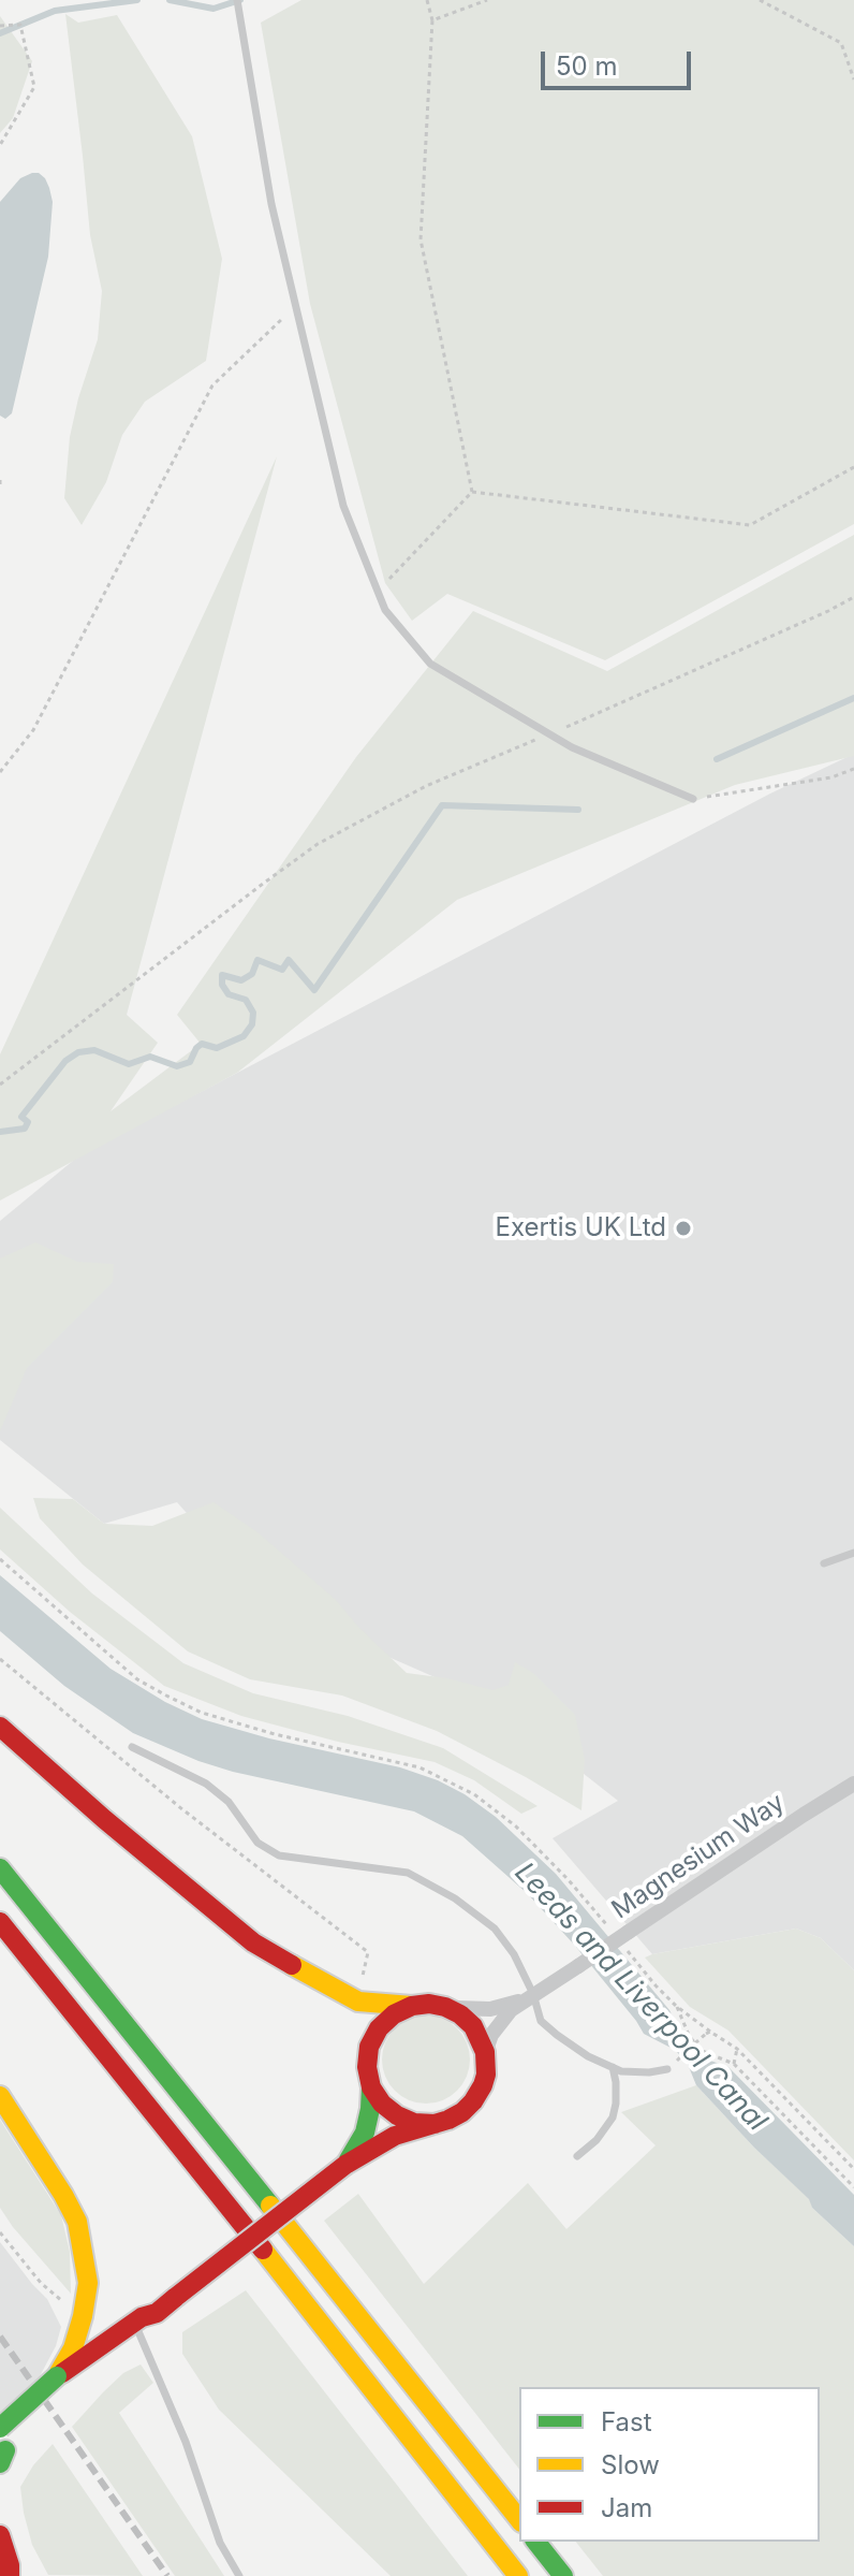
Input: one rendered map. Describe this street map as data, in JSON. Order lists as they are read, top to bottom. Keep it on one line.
{"streets":{"street":["Magnesium Way"]},"water":["Leeds and Liverpool Canal"],"places":["Exertis UK Ltd"],"legend":["Fast","Slow","Jam"],"scale_bar":"50 m"}
